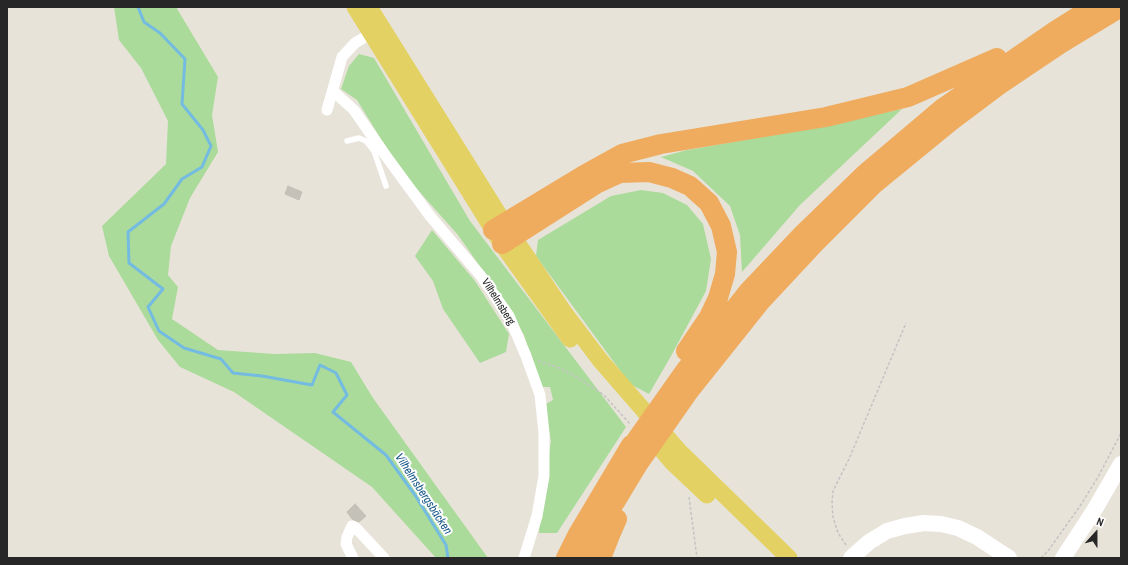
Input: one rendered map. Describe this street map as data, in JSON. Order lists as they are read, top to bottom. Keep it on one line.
{"streets":{"street":["Vilhelmsberg"]},"water":["Vilhelmsbergsbäcken"],"north":"top"}
